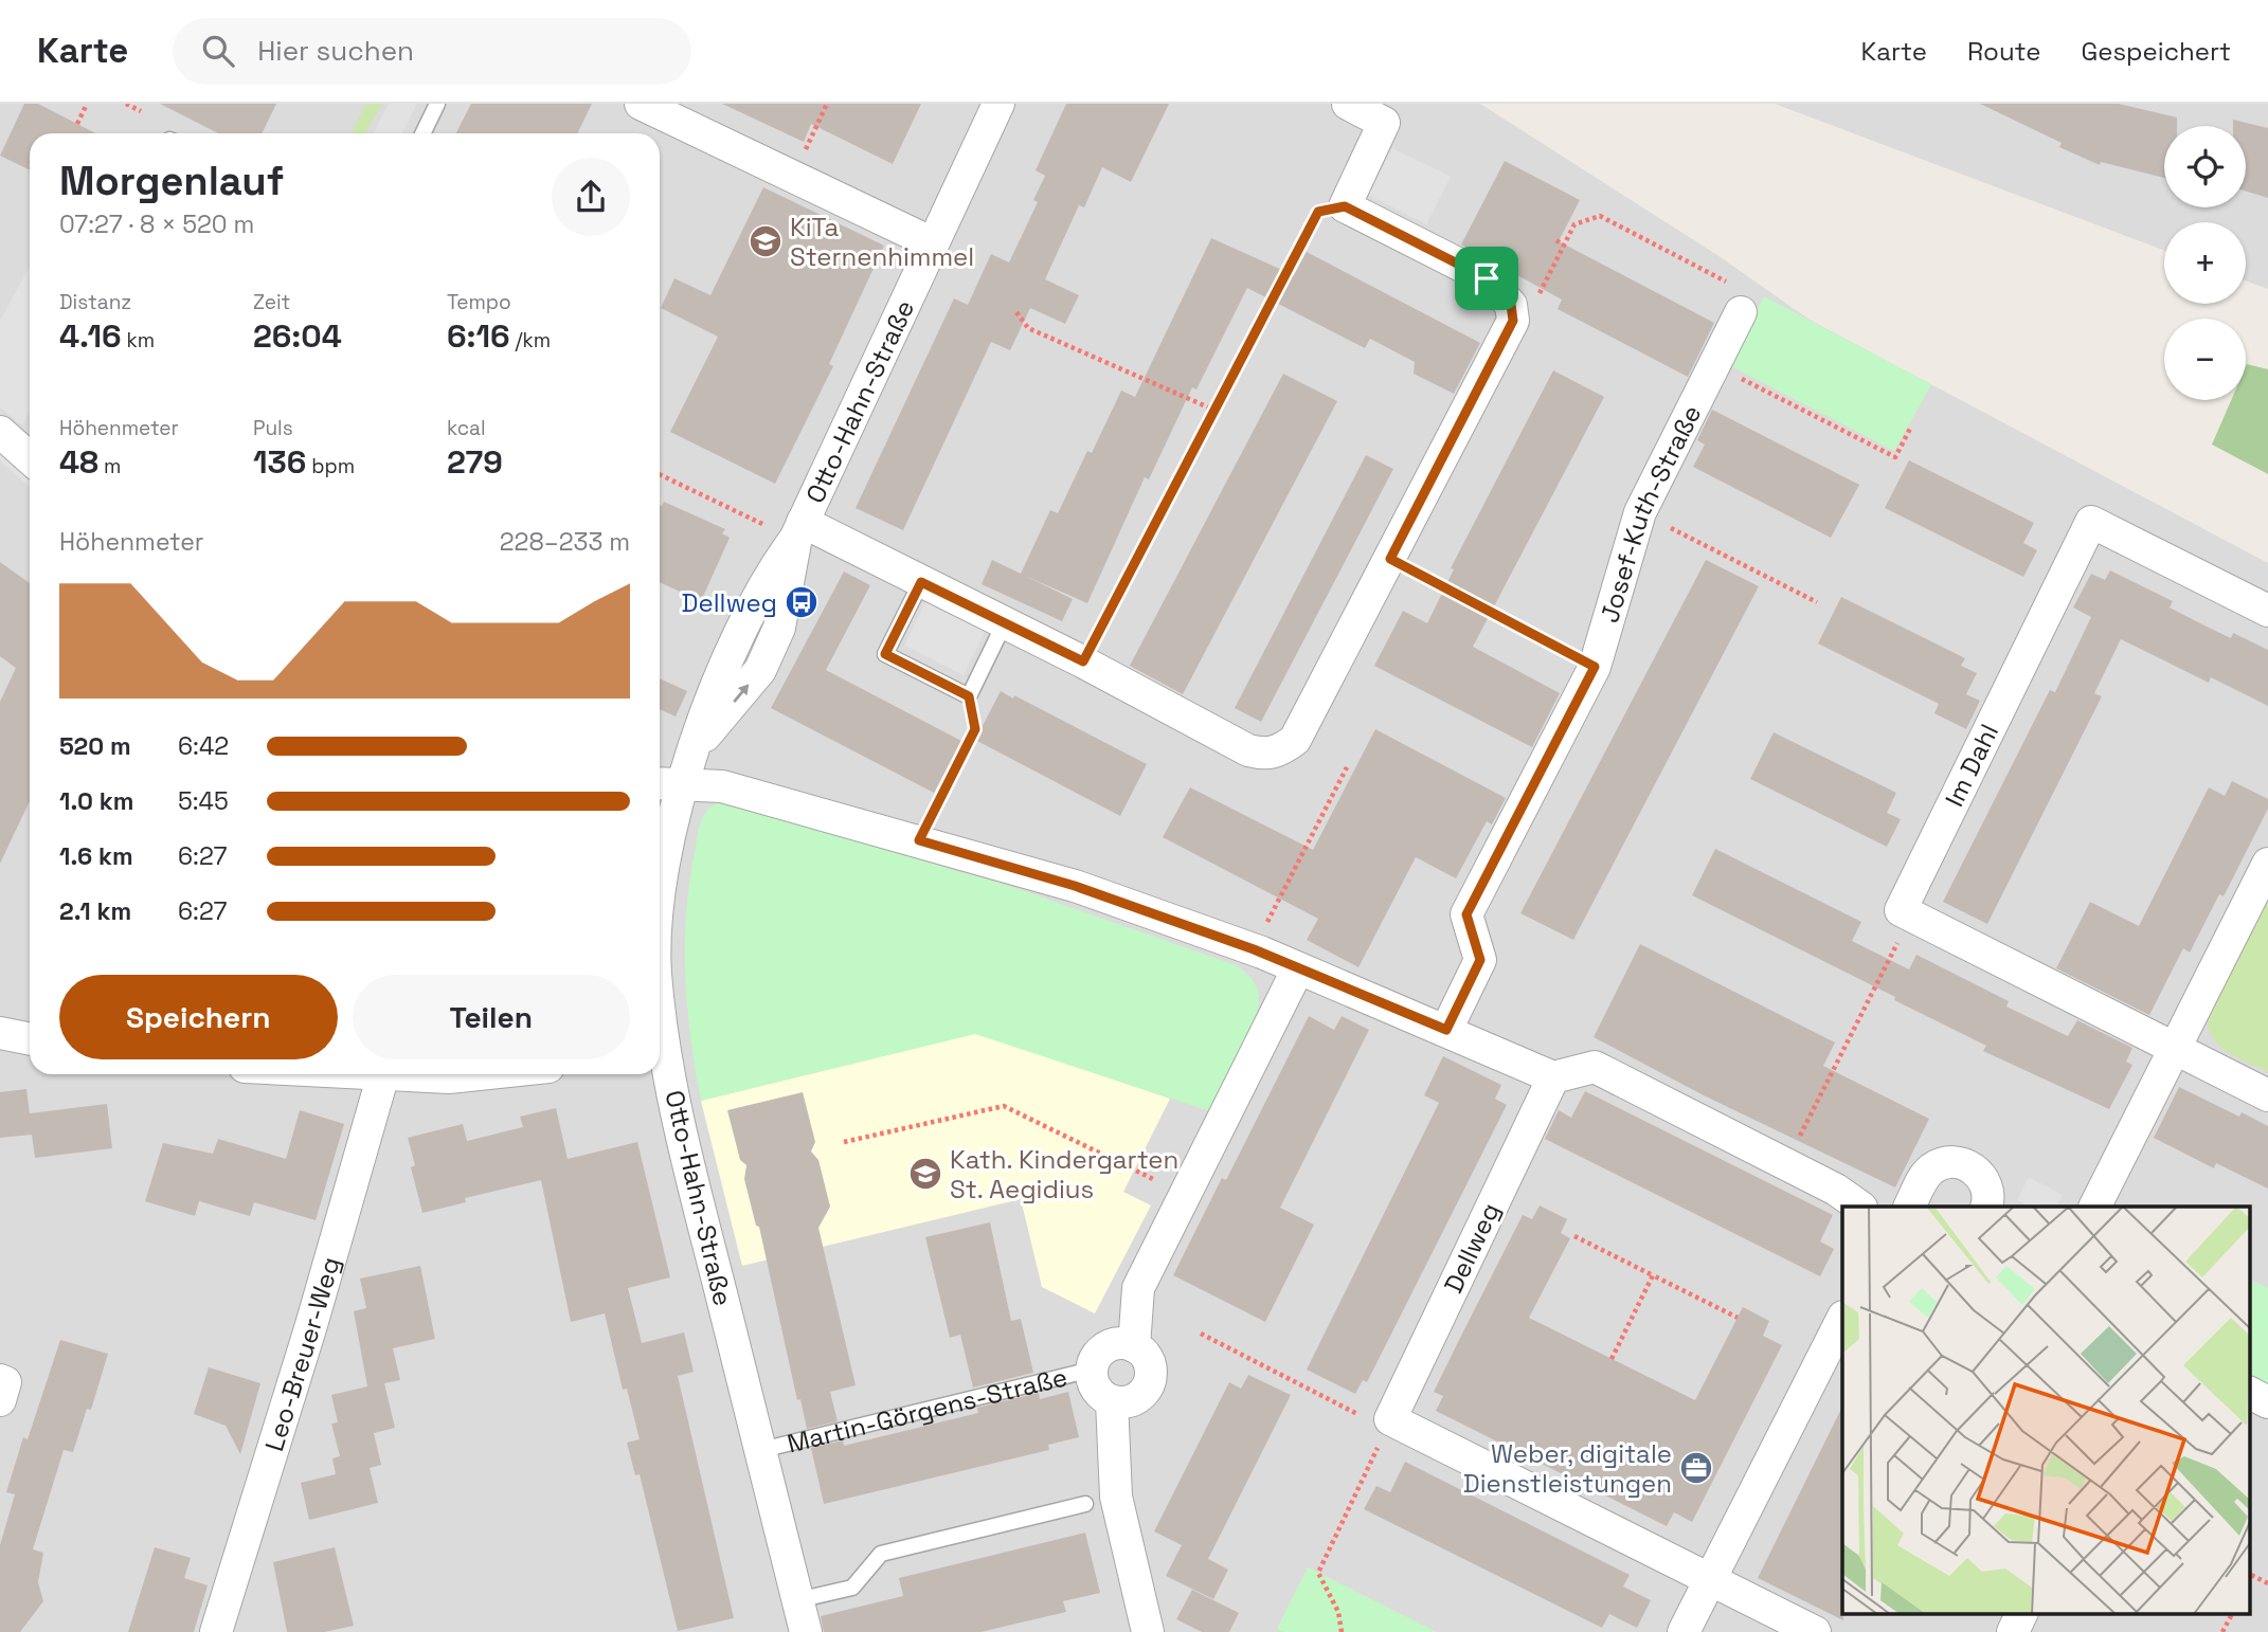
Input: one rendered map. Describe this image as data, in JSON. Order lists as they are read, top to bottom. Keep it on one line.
{"streets":{"street":["Otto-Hahn-Straße","Josef-Kuth-Straße","Im Dahl","Dellweg","Leo-Breuer-Weg","Martin-Görgens-Straße"]},"crossings":[["Otto-Hahn-Straße","Martin-Görgens-Straße"]],"places":{"school or university":["KiTa Sternenhimmel","Kath. Kindergarten St. Aegidius"],"bus stop":["Dellweg"],"office":["Weber, digitale Dienstleistungen"]},"page":{"header":"Karte","search":"Hier suchen","nav":["Karte","Route","Gespeichert"],"map_buttons":["+","−"],"heading":["Morgenlauf","07:27 · 8 × 520 m"],"stats":[["Distanz","4.16 km"],["Zeit","26:04"],["Tempo","6:16 /km"],["Höhenmeter","48 m"],["Puls","136 bpm"],["kcal","279"]],"chart":["Höhenmeter","228–233 m"],"list":[{"name":"520 m","note":"6:42"},{"name":"1.0 km","note":"5:45"},{"name":"1.6 km","note":"6:27"},{"name":"2.1 km","note":"6:27"}],"buttons":["Speichern","Teilen"]}}
